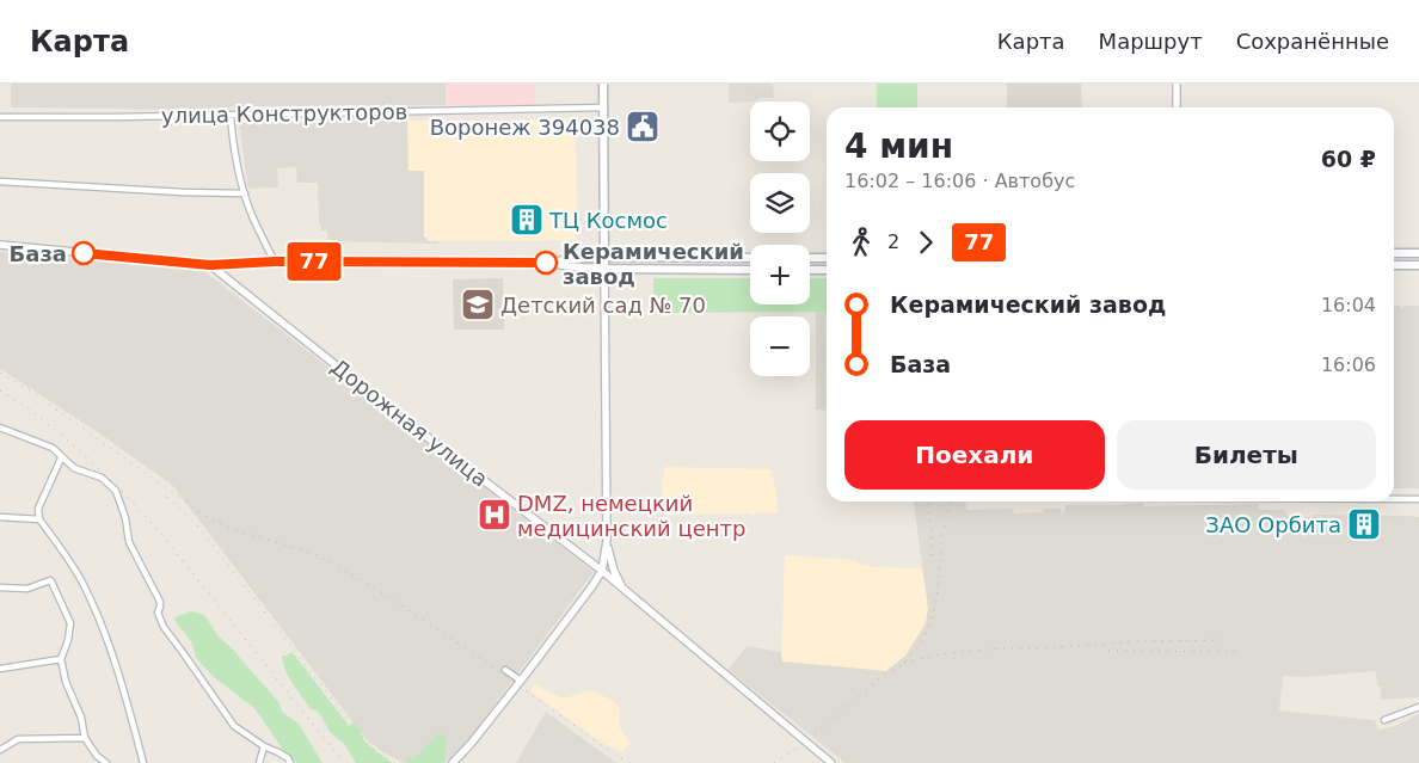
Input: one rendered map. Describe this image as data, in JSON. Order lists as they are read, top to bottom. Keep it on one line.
{"streets":{"street":["улица Конструкторов","Дорожная улица"]},"places":{"public building":["Воронеж 394038"],"building":["ТЦ Космос","ЗАО Орбита"],"other":["База","Керамический завод"],"school or university":["Детский сад № 70"],"hospital":["DMZ, немецкий медицинский центр"]},"lines":["bus line 77"],"page":{"header":"Карта","nav":["Карта","Маршрут","Сохранённые"],"on_map":"77","map_buttons":["+","−"],"heading":["4 мин","16:02 – 16:06 · Автобус","60 ₽"],"legs":["2","77"],"list":[{"name":"Керамический завод","value":"16:04"},{"name":"База","value":"16:06"}],"buttons":["Поехали","Билеты"]}}
